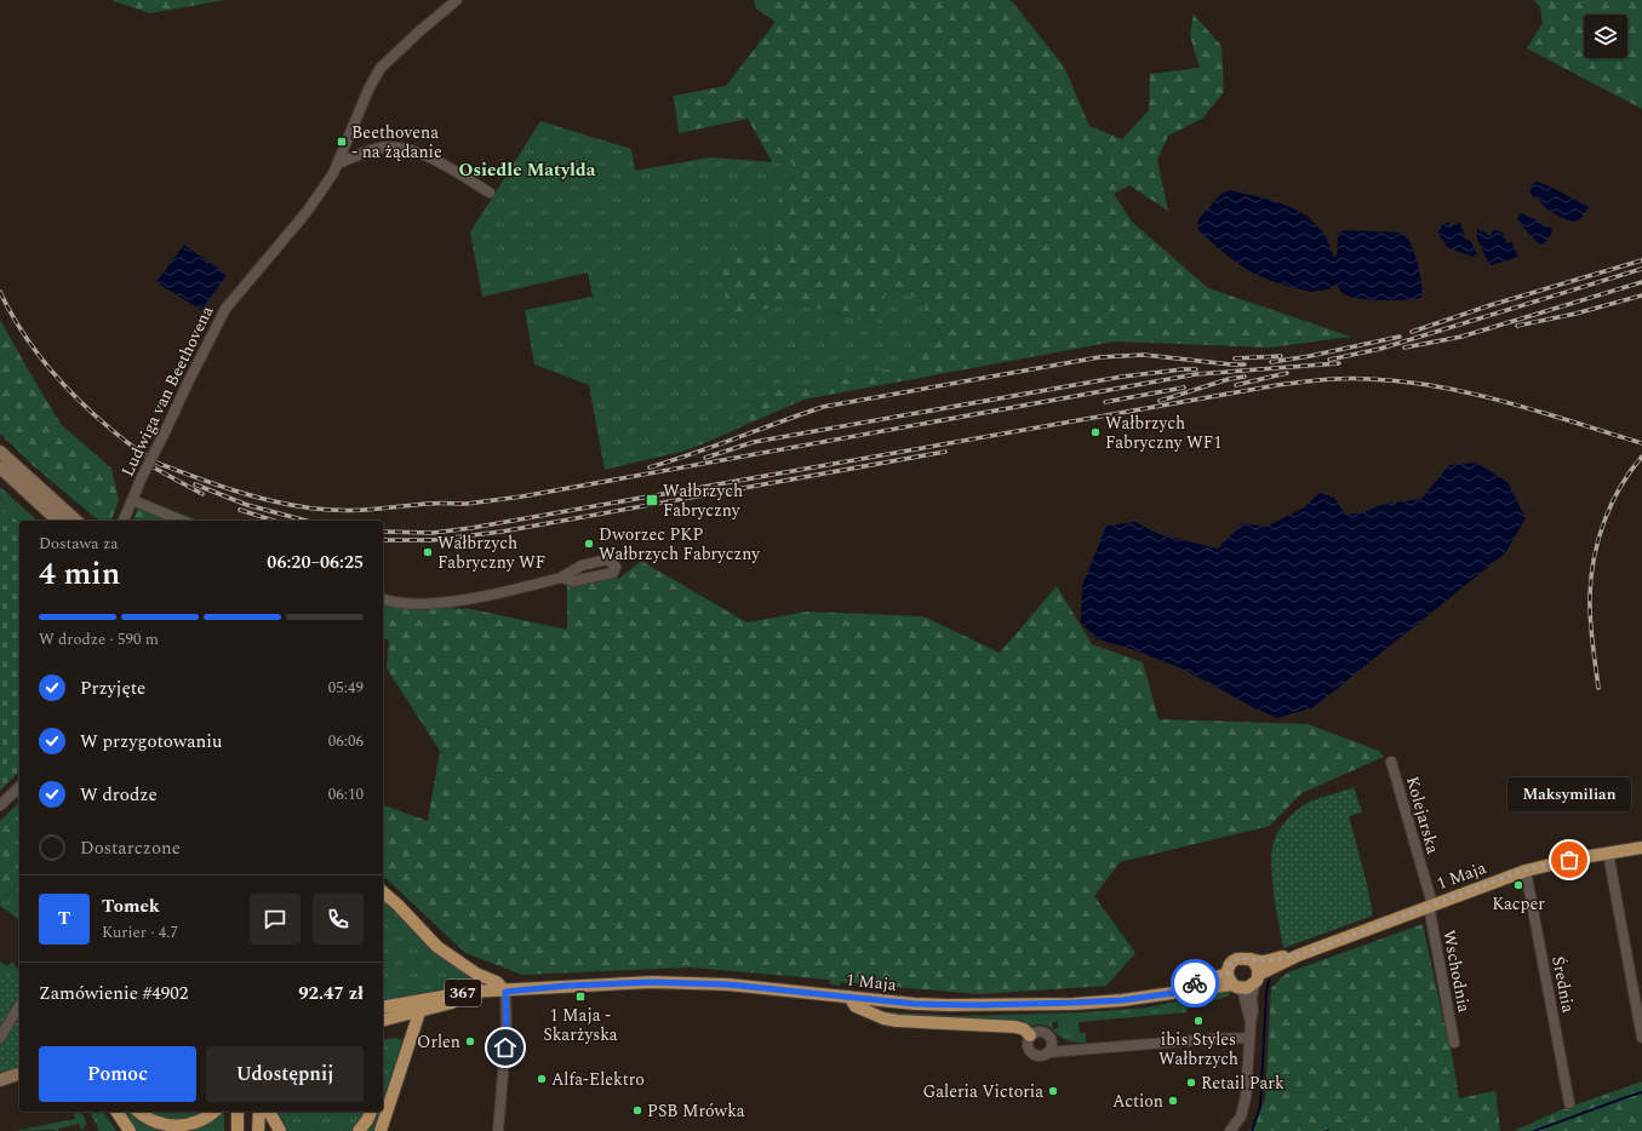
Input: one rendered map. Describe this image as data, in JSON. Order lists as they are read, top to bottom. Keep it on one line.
{"streets":{"main road":["1 Maja","367"],"street":["Ludwiga van Beethovena","Kolejarska","Wschodnia","Średnia"]},"crossings":[["Kolejarska","1 Maja"],["Kolejarska","Wschodnia"],["1 Maja","Wschodnia"],["1 Maja","Średnia"],["1 Maja","367"]],"districts":["Osiedle Matylda"],"places":{"transit":["Beethovena - na żądanie","Wałbrzych Fabryczny","1 Maja - Skarżyska"],"other":["Wałbrzych Fabryczny WF1","Dworzec PKP Wałbrzych Fabryczny","Wałbrzych Fabryczny WF","Maksymilian","Kacper","ibis Styles Wałbrzych","Orlen","Alfa-Elektro","Retail Park","Galeria Victoria","Action","PSB Mrówka"]},"page":{"heading":["4 min","Dostawa za","06:20–06:25"],"panel":["Tomek","Kurier · 4.7","Zamówienie #4902","92.47 zł"],"bar":"W drodze · 590 m","list":[["Przyjęte","05:49"],["W przygotowaniu","06:06"],["W drodze","06:10"],"Dostarczone"],"bubble":"Maksymilian","round":"T","buttons":["Pomoc","Udostępnij"]}}
